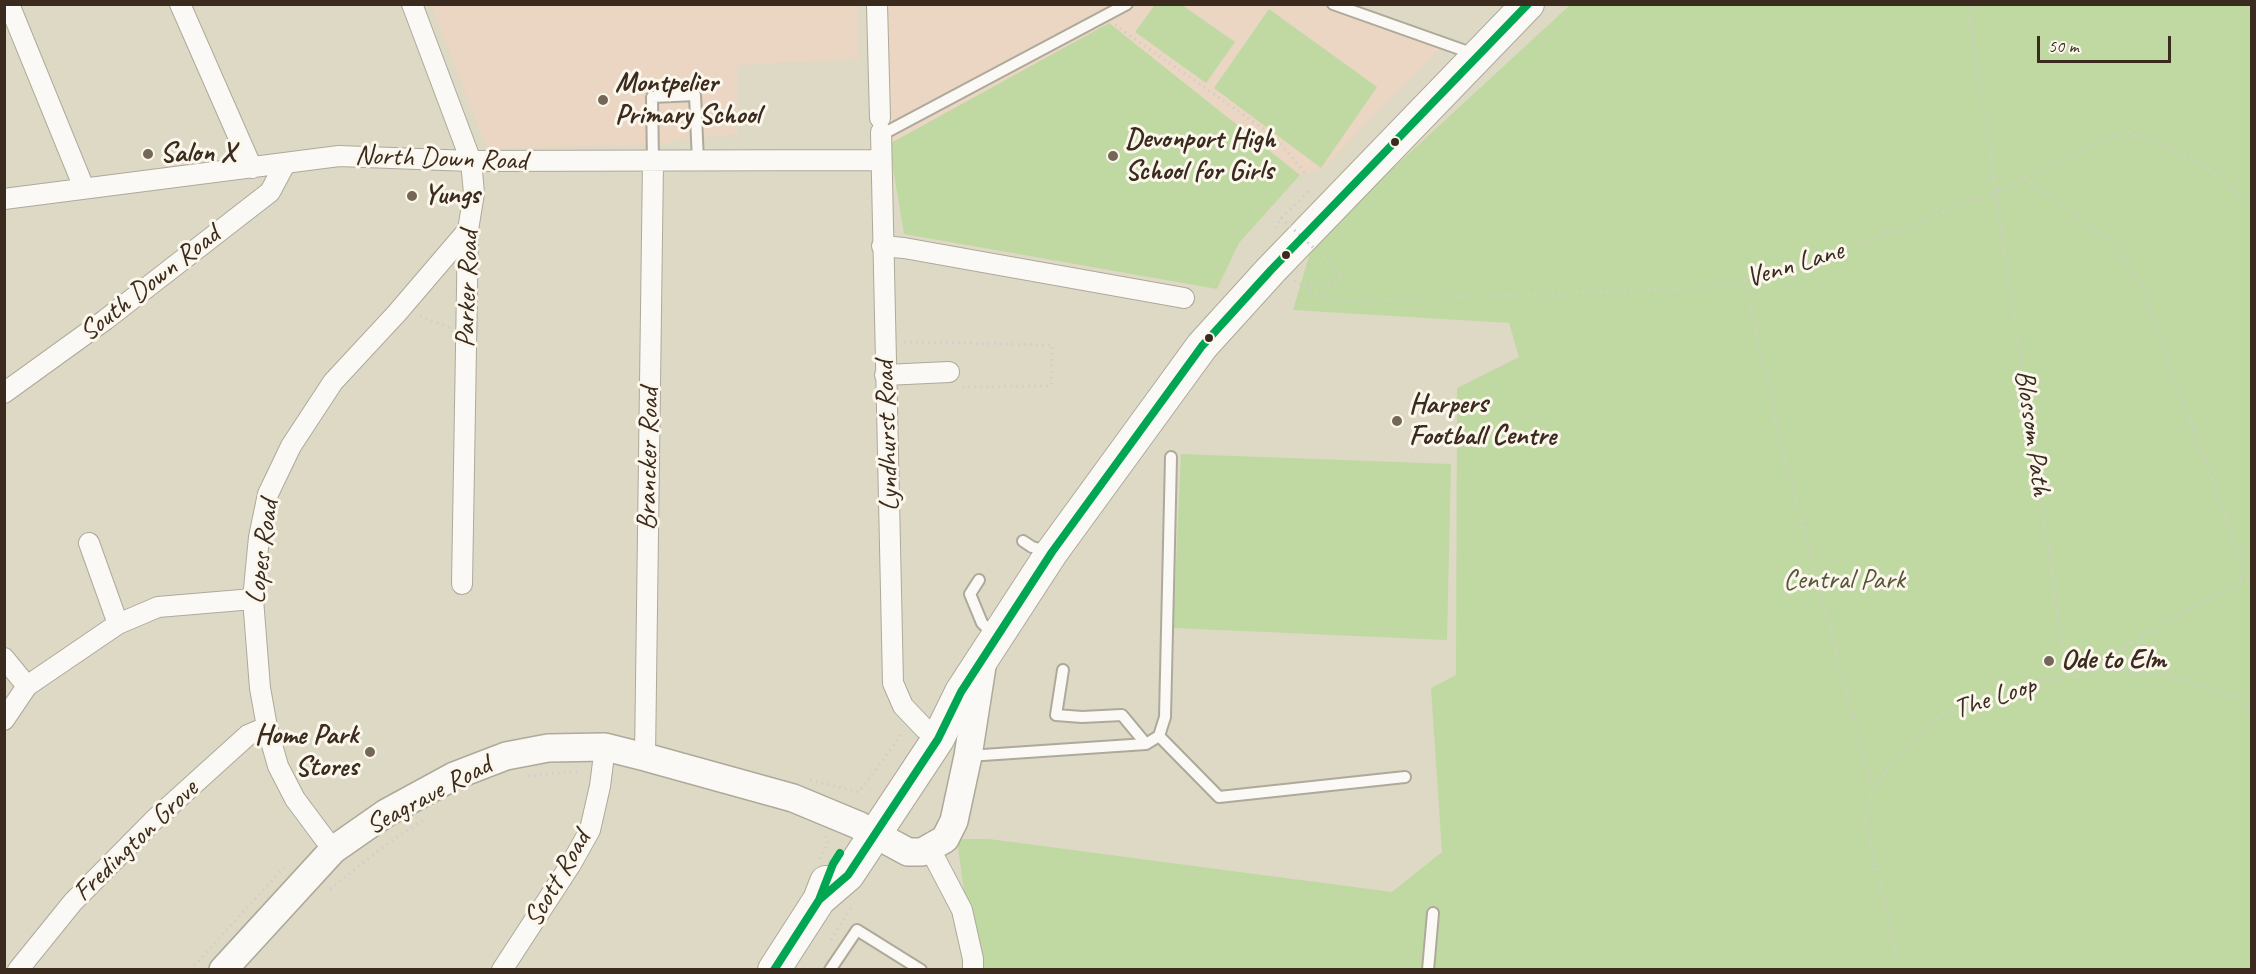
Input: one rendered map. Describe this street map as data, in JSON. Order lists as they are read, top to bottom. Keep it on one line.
{"streets":{"street":["North Down Road","South Down Road","Parker Road","Lyndhurst Road","Brancker Road","Lopes Road","Seagrave Road","Fredington Grove","Scott Road"],"path":["Venn Lane","Blossom Path","The Loop"]},"crossings":[["North Down Road","South Down Road"],["North Down Road","Parker Road"],["North Down Road","Lyndhurst Road"],["North Down Road","Brancker Road"],["Venn Lane","Blossom Path"],["Parker Road","Lopes Road"],["Blossom Path","The Loop"],["Brancker Road","Seagrave Road"],["Lopes Road","Seagrave Road"],["Lopes Road","Fredington Grove"],["Seagrave Road","Scott Road"]],"parks":["Central Park"],"places":["Montpelier Primary School","Salon X","Devonport High School for Girls","Yungs","Harpers Football Centre","Ode to Elm","Home Park Stores"],"scale_bar":"50 m"}
